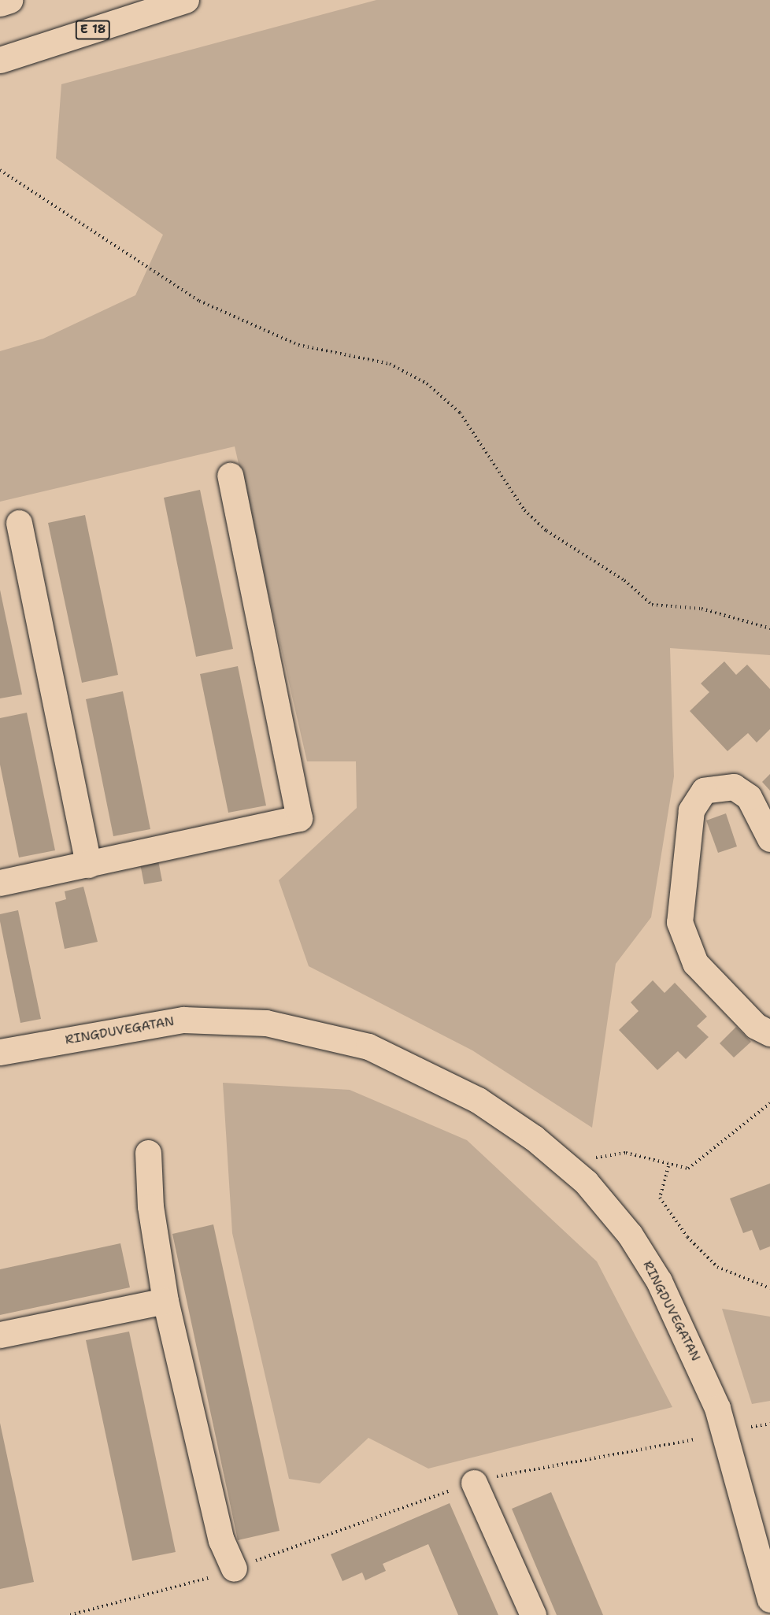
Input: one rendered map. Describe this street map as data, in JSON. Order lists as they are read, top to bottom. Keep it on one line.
{"streets":{"main road":["E 18","RINGDUVEGATAN"]}}
